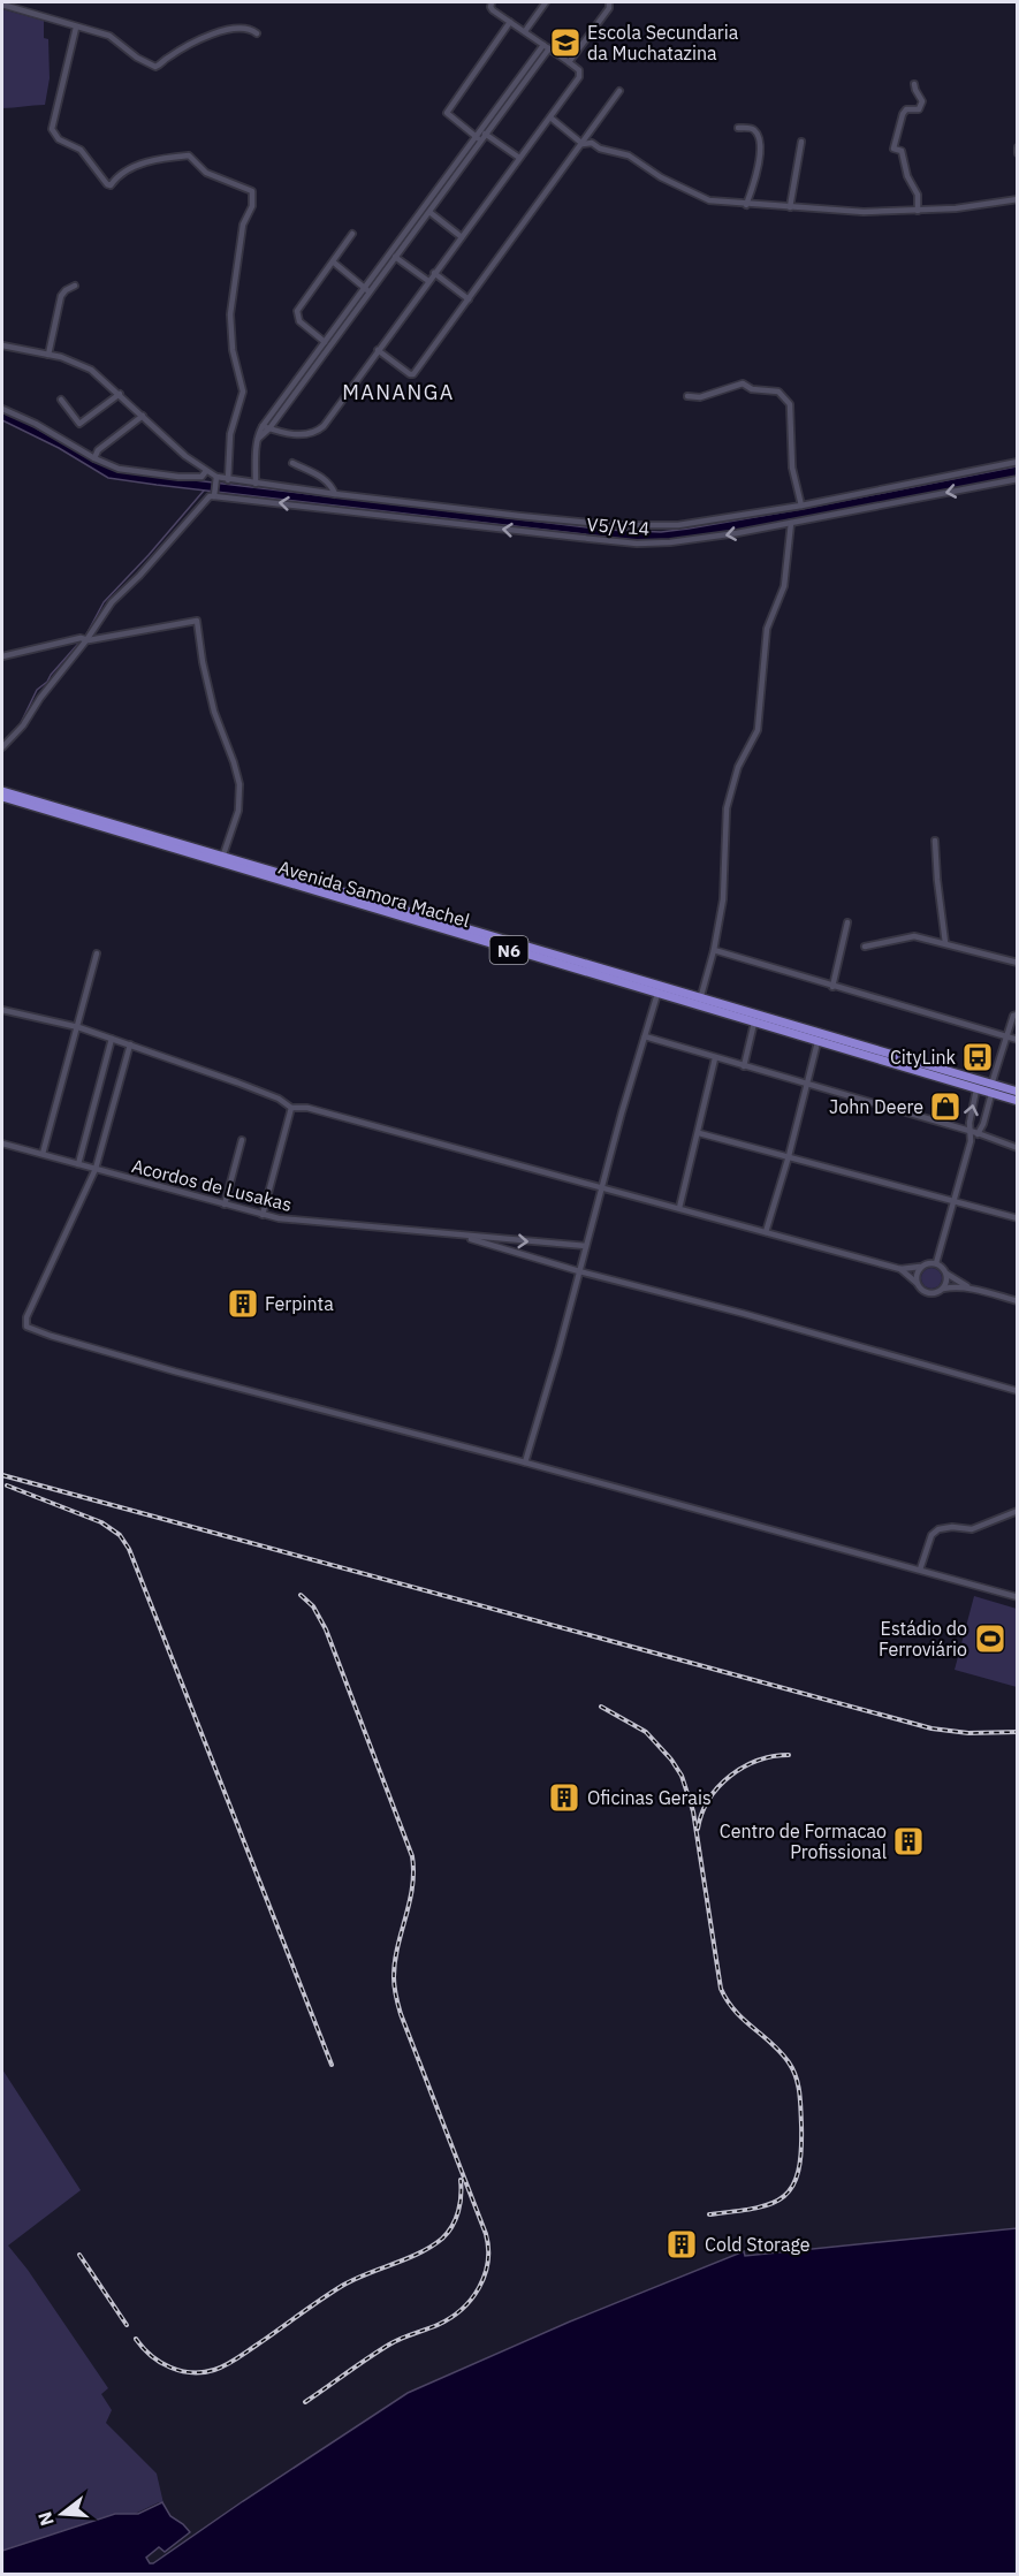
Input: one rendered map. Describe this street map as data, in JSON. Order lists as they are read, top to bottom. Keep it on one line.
{"streets":{"highway":["Avenida Samora Machel","N6"],"street":["V5/V14","Acordos de Lusakas"]},"districts":["MANANGA"],"places":{"school or university":["Escola Secundaria da Muchatazina"],"bus stop":["CityLink"],"shop":["John Deere"],"building":["Ferpinta","Oficinas Gerais","Centro de Formacao Profissional","Cold Storage"],"sports":["Estádio do Ferroviário"]},"north":"left"}
